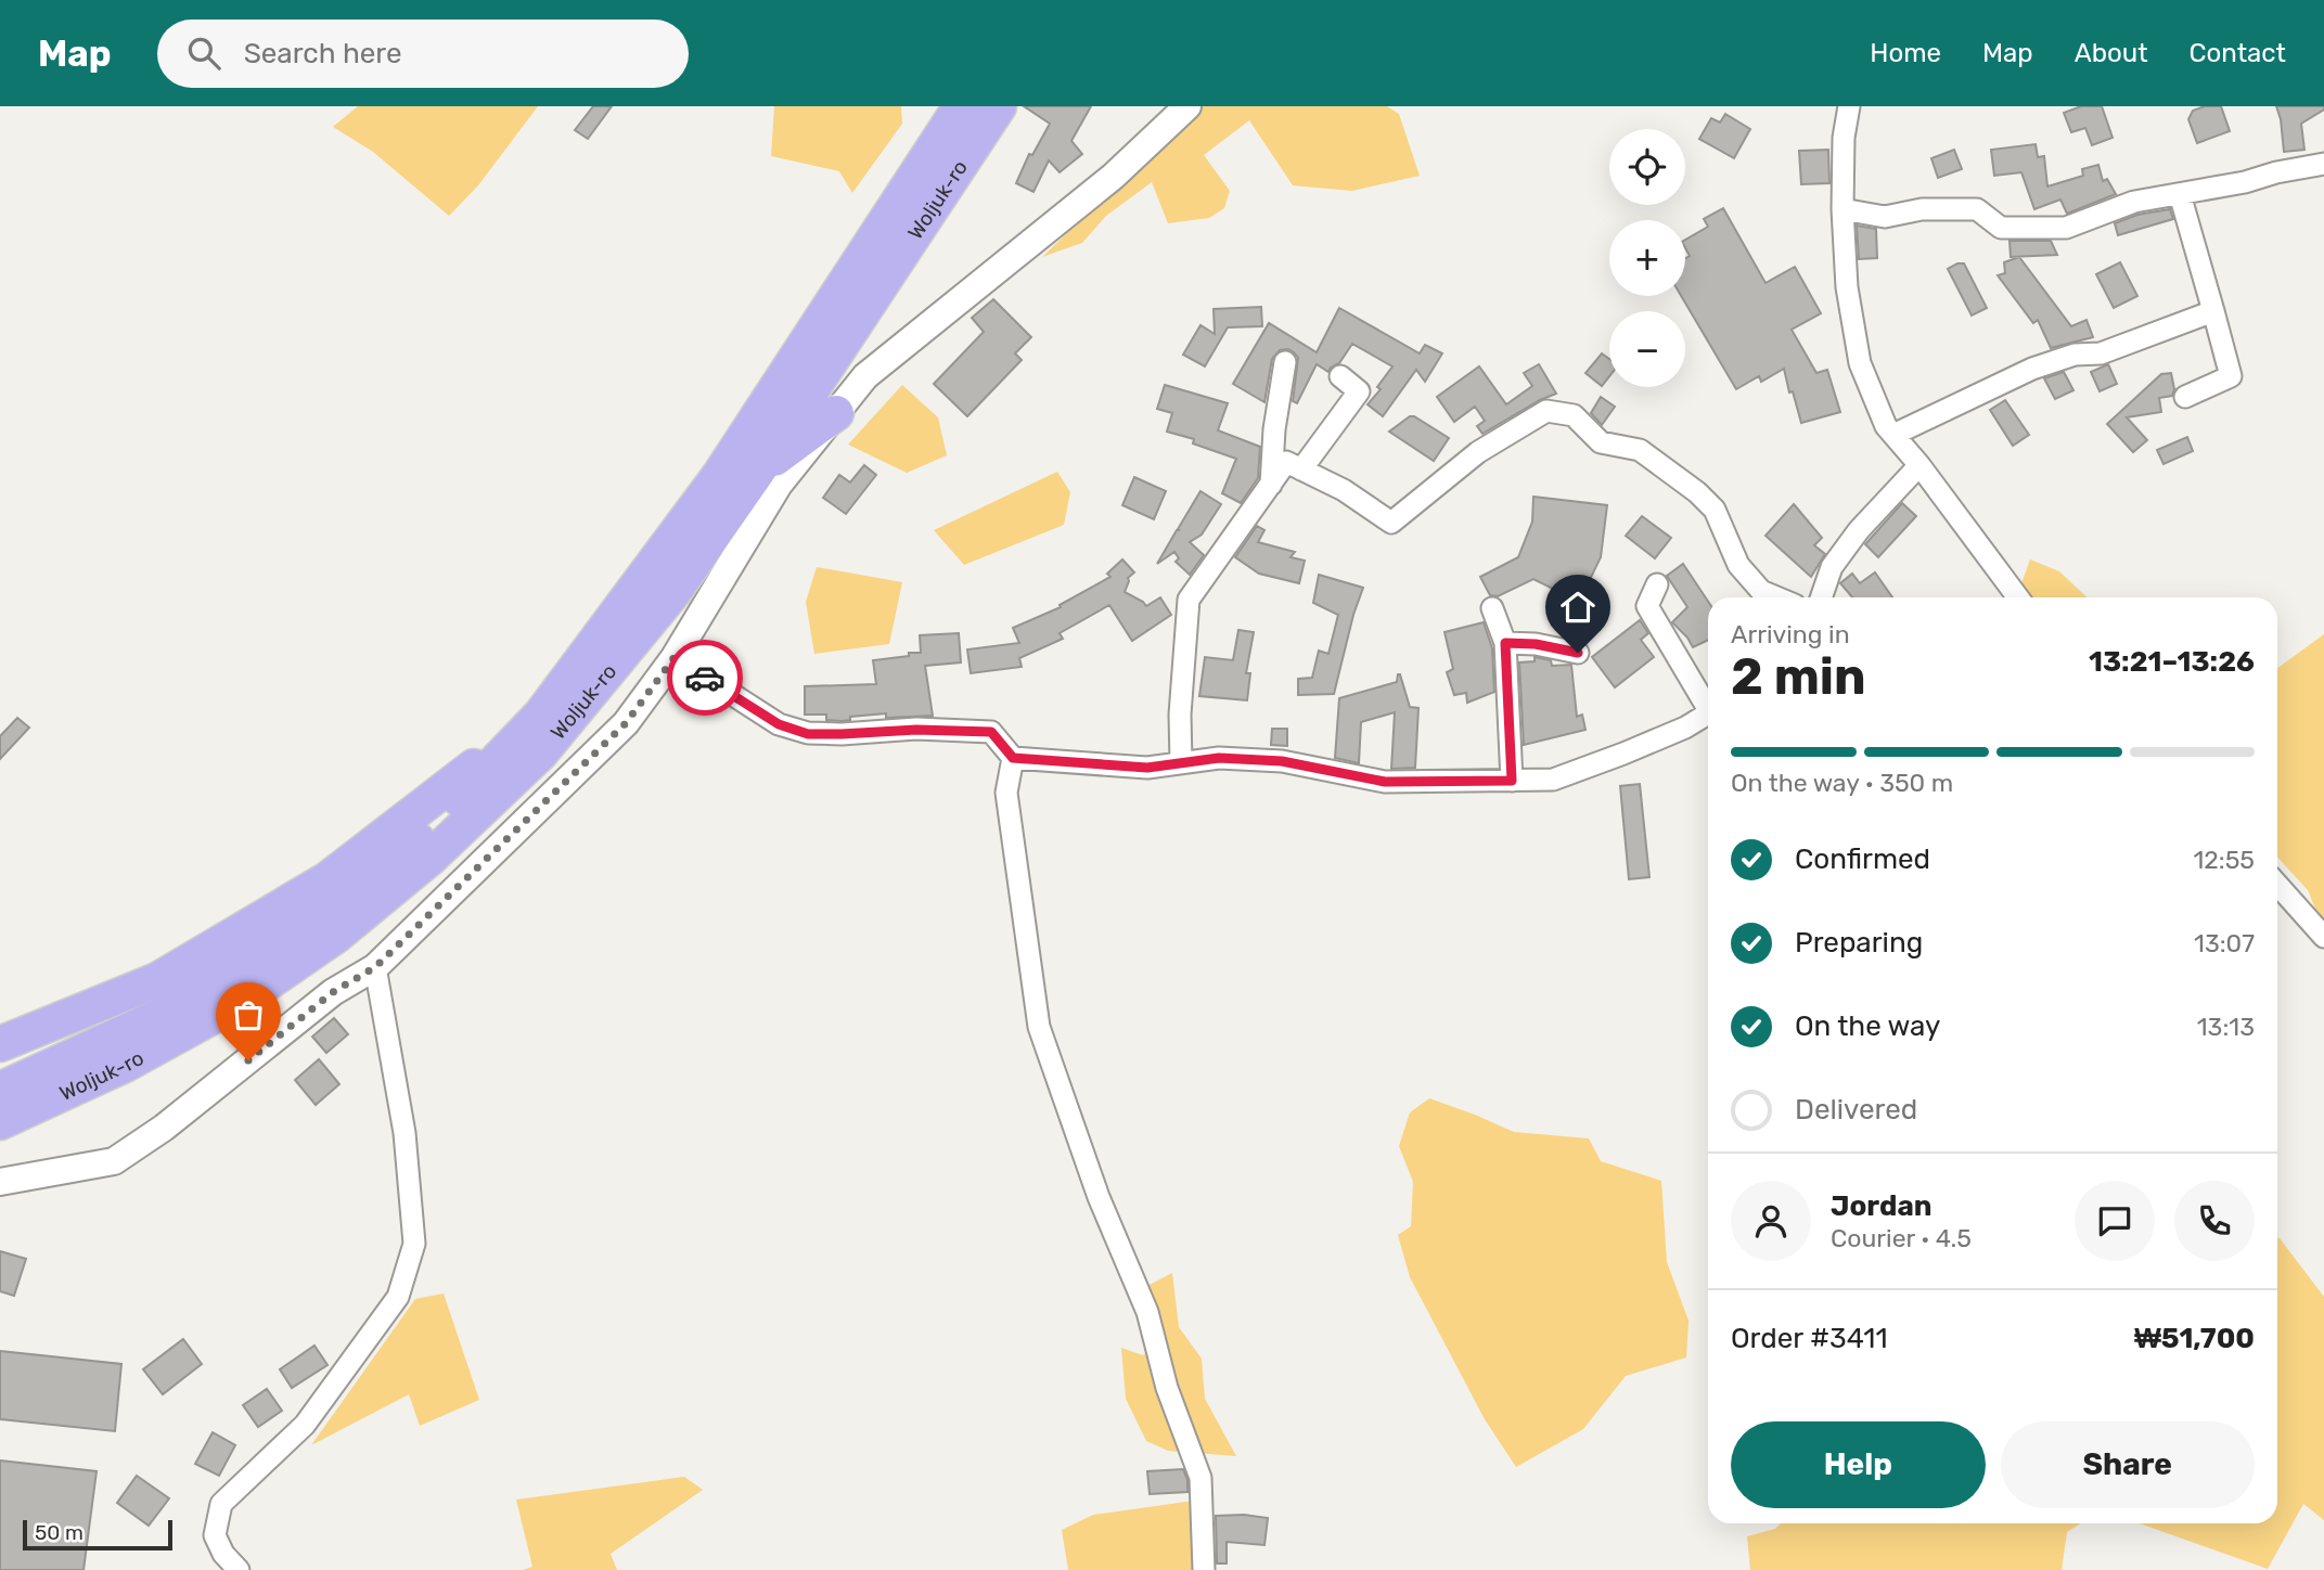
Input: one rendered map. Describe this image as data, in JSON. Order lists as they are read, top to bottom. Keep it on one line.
{"streets":{"main road":["Woljuk-ro"]},"scale_bar":"50 m","page":{"header":"Map","search":"Search here","nav":["Home","Map","About","Contact"],"map_buttons":["+","−"],"heading":["2 min","Arriving in","13:21–13:26"],"panel":["Jordan","Courier · 4.5","Order #3411","₩51,700"],"bar":"On the way · 350 m","list":[["Confirmed","12:55"],["Preparing","13:07"],["On the way","13:13"],"Delivered"],"buttons":["Help","Share"],"scale":"50 m"}}
